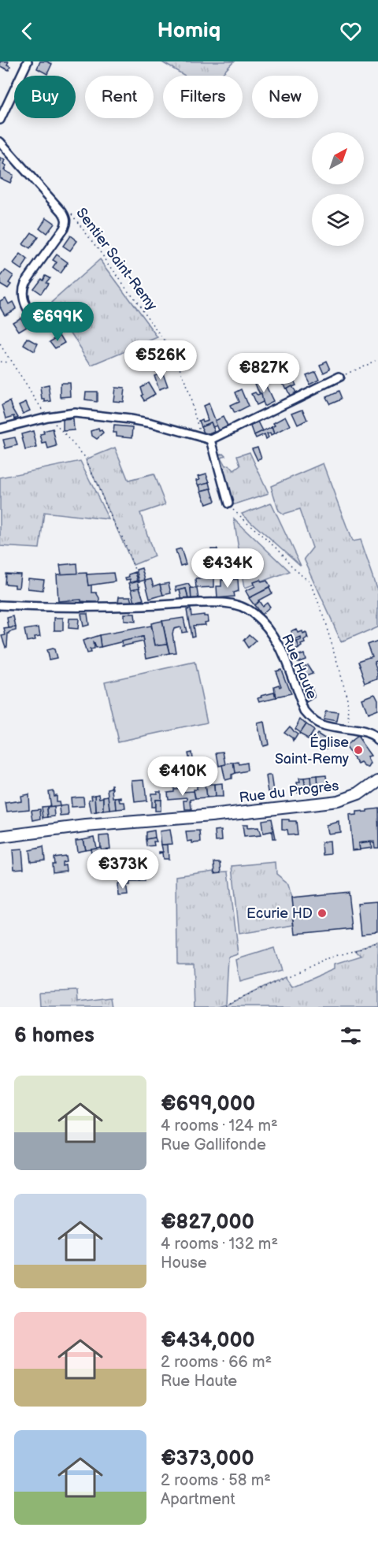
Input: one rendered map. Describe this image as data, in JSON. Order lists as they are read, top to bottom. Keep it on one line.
{"streets":{"main road":["Rue du Progrès"],"street":["Rue Haute"],"path":["Sentier Saint-Remy"]},"places":["Église Saint-Remy","Ecurie HD"],"north":"top right","page":{"header":"Homiq","chip":["Buy","Rent","Filters","New"],"price":["€699K","€526K","€827K","€434K","€410K","€373K"],"heading":"6 homes","list":[{"name":"€699,000","note":"4 rooms · 124 m² · Rue Gallifonde"},{"name":"€827,000","note":"4 rooms · 132 m² · House"},{"name":"€434,000","note":"2 rooms · 66 m² · Rue Haute"},{"name":"€373,000","note":"2 rooms · 58 m² · Apartment"}]}}
